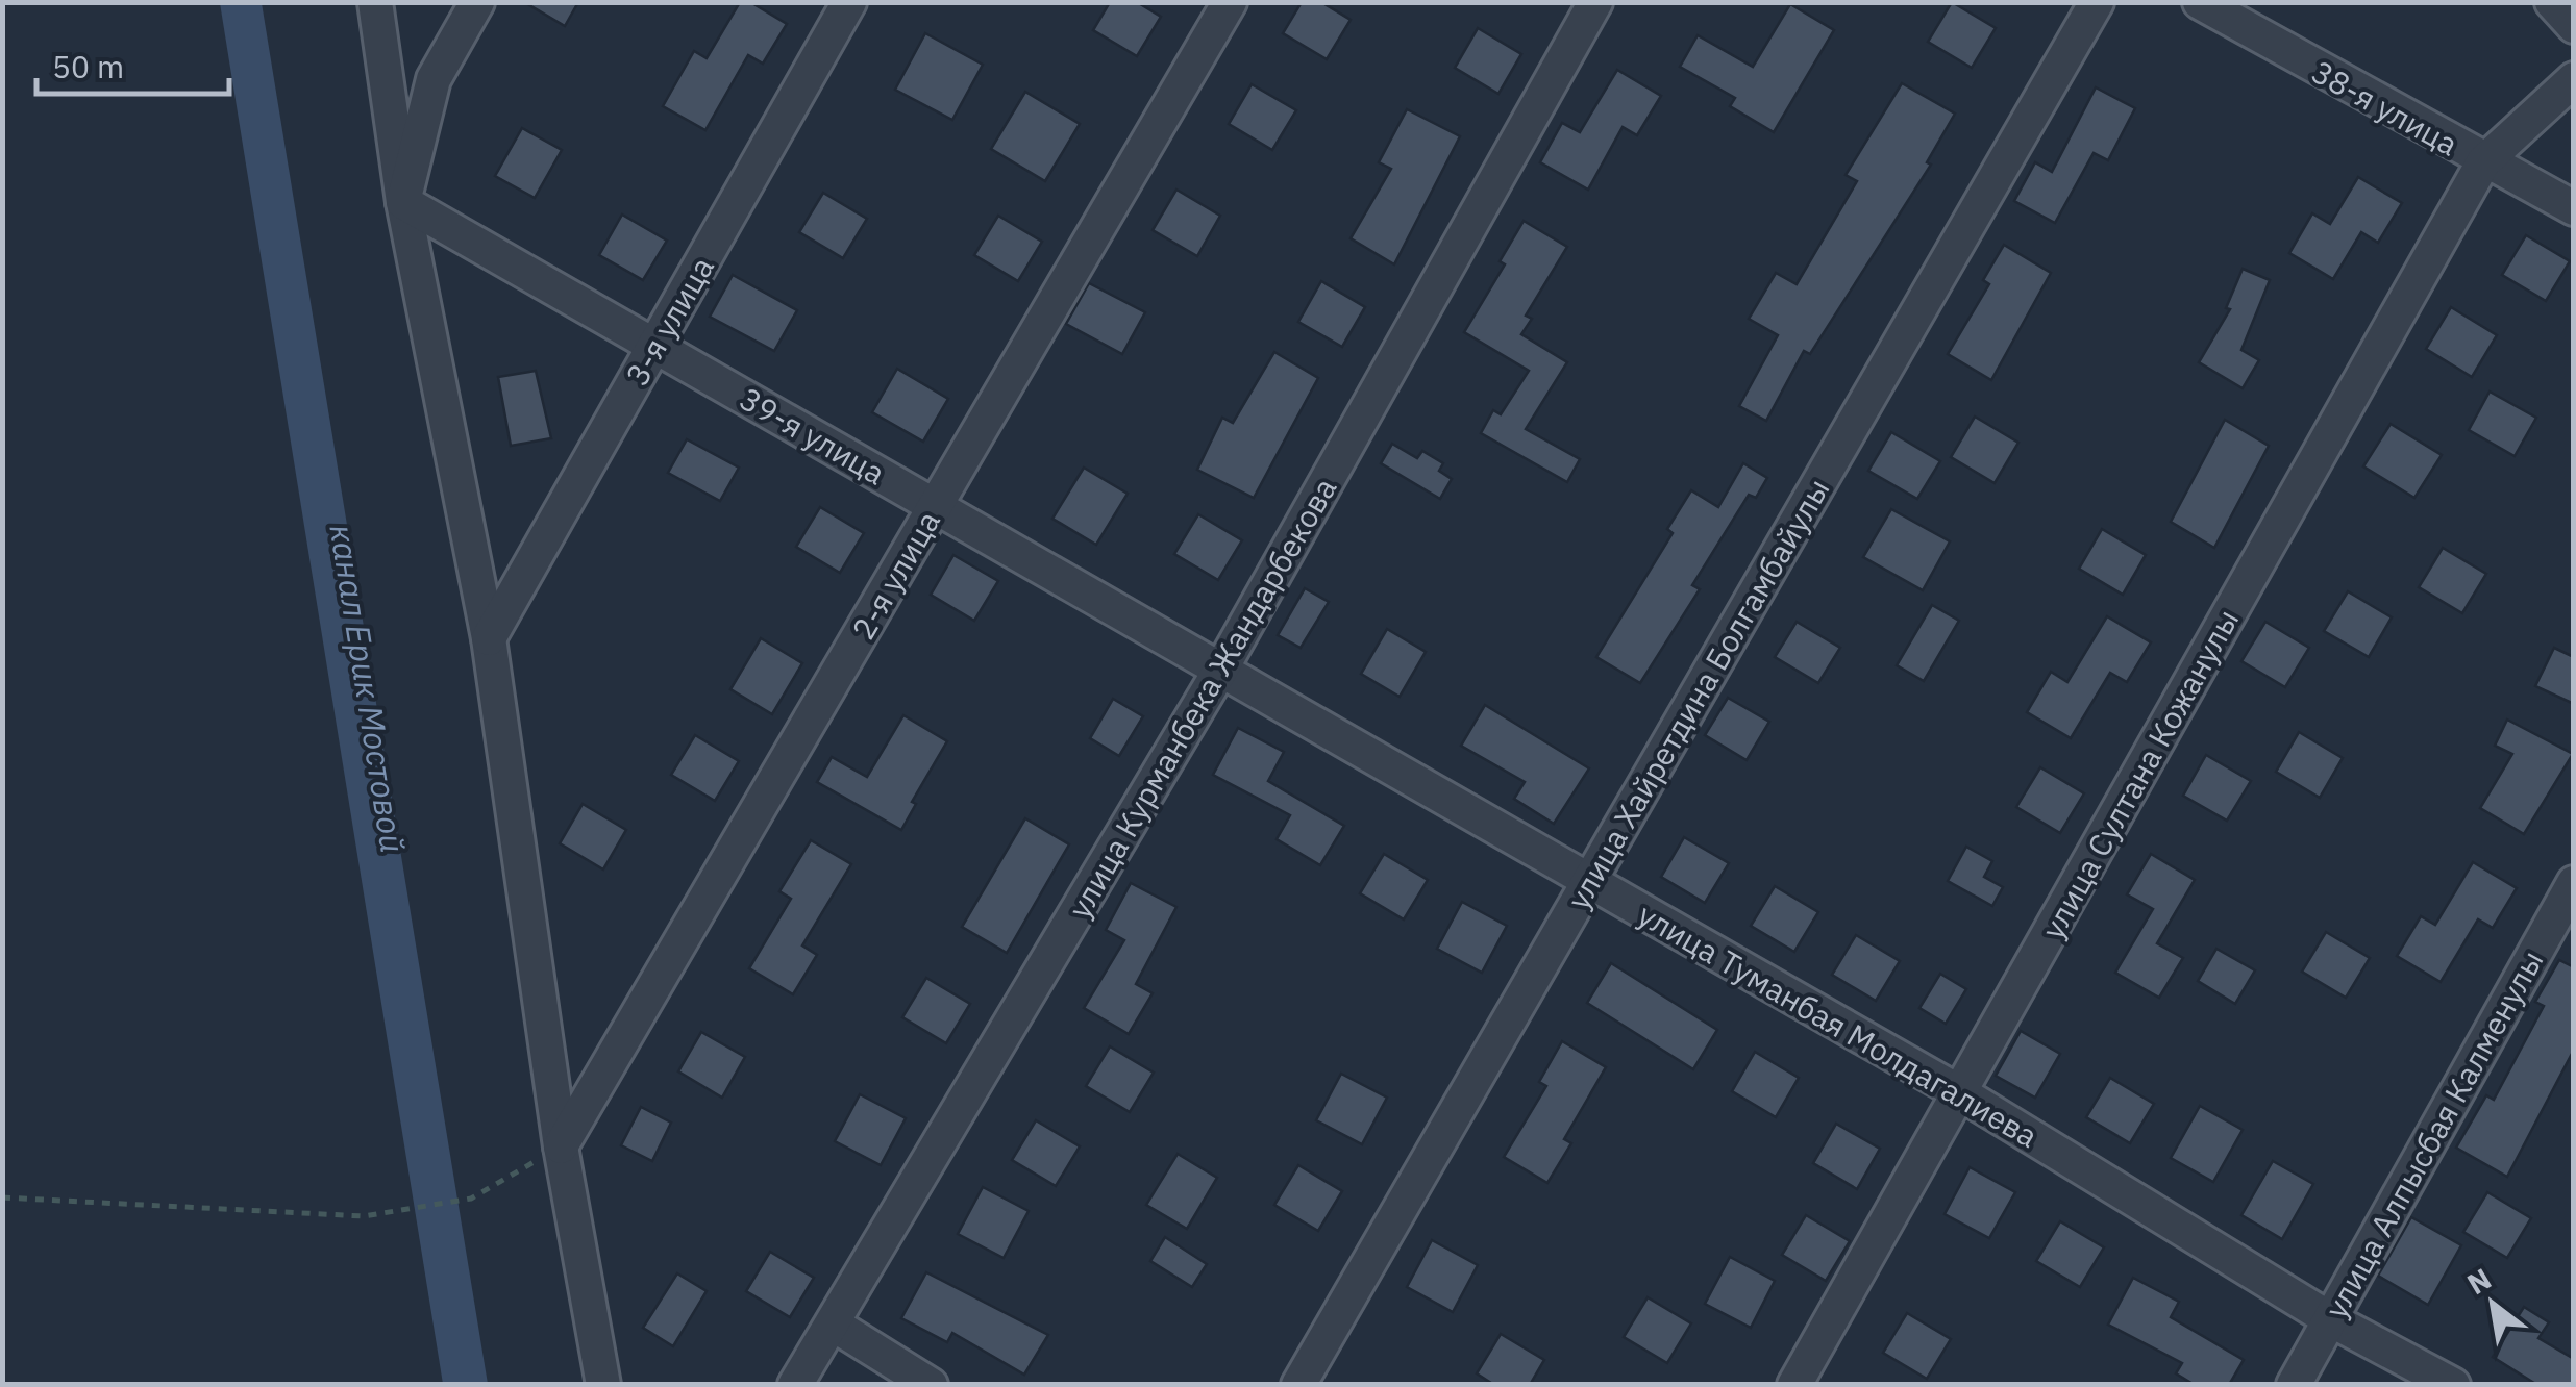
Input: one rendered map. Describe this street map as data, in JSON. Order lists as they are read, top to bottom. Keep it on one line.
{"streets":{"street":["38-я улица","3-я улица","39-я улица","2-я улица","улица Хайретдина Болгамбайулы","улица Курманбека Жандарбекова","улица Султана Кожанулы","улица Туманбая Молдагалиева","улица Алпысбая Калменулы"]},"crossings":[["38-я улица","улица Султана Кожанулы"],["3-я улица","39-я улица"],["39-я улица","2-я улица"],["39-я улица","улица Курманбека Жандарбекова"],["39-я улица","улица Туманбая Молдагалиева"],["улица Хайретдина Болгамбайулы","улица Туманбая Молдагалиева"],["улица Курманбека Жандарбекова","улица Туманбая Молдагалиева"],["улица Султана Кожанулы","улица Туманбая Молдагалиева"],["улица Туманбая Молдагалиева","улица Алпысбая Калменулы"]],"water":["канал Ерик Мостовой"],"scale_bar":"50 m","north":"top left"}
